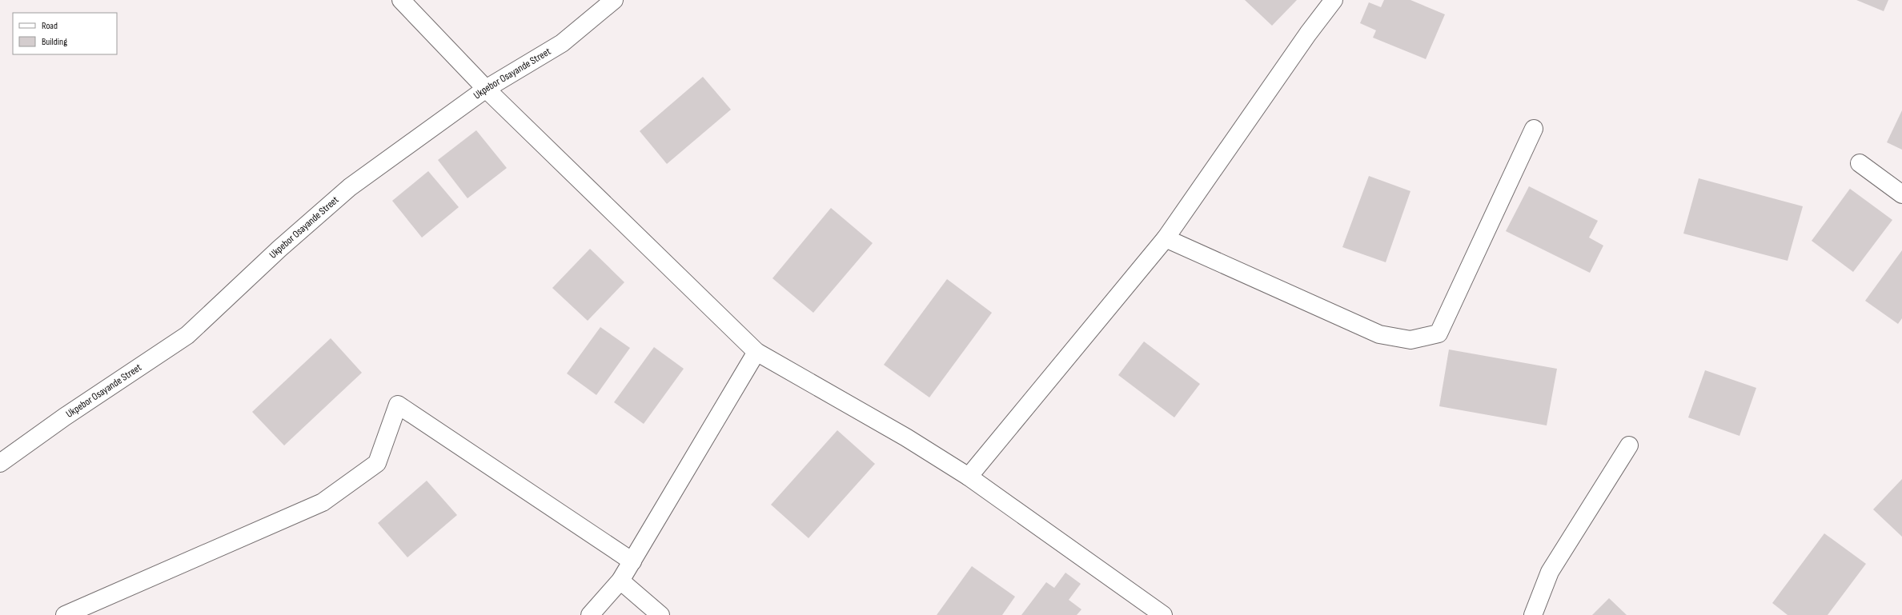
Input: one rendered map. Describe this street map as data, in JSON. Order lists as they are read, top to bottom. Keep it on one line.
{"streets":{"street":["Ukpebor Osayande Street"]},"legend":["Road","Building"]}
